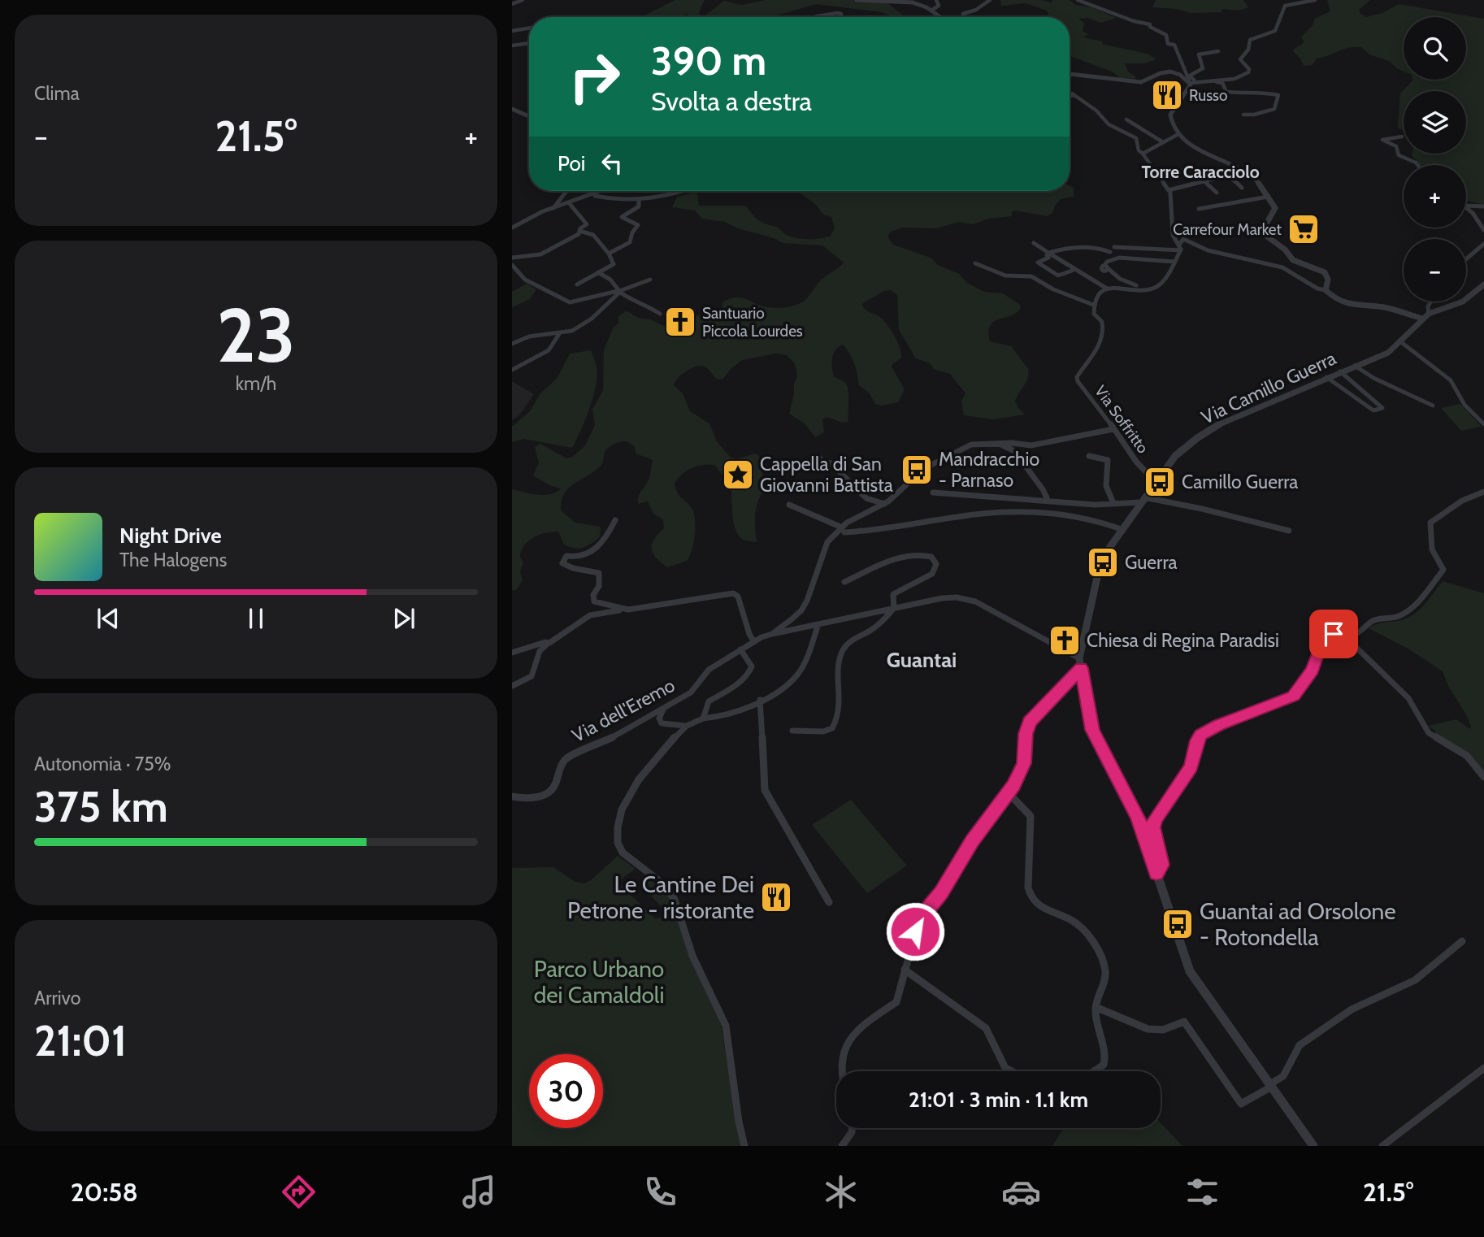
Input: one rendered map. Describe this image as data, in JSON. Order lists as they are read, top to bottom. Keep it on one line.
{"streets":{"street":["Via Camillo Guerra","Via Soffritto","Via dell'Eremo"]},"crossings":[["Via Camillo Guerra","Via Soffritto"]],"districts":["Torre Caracciolo","Guantai"],"parks":["Parco Urbano dei Camaldoli"],"places":{"restaurant":["Russo","Le Cantine Dei Petrone - ristorante"],"supermarket":["Carrefour Market"],"church":["Santuario Piccola Lourdes","Chiesa di Regina Paradisi"],"bus stop":["Mandracchio - Parnaso","Camillo Guerra","Guerra","Guantai ad Orsolone - Rotondella"],"place":["Cappella di San Giovanni Battista"]},"page":{"tile":["Clima",["23","km/h"],["Autonomia · 75%","375 km"],["Arrivo","21:01"]],"map_buttons":["+","−"],"turn":["390 m","Svolta a destra"],"heat":["−","21.5°","+"],"then":"Poi","song":["Night Drive","The Halogens"],"limit":"30","trip":"21:01 · 3 min · 1.1 km","tabs":["20:58","21.5°"]}}
